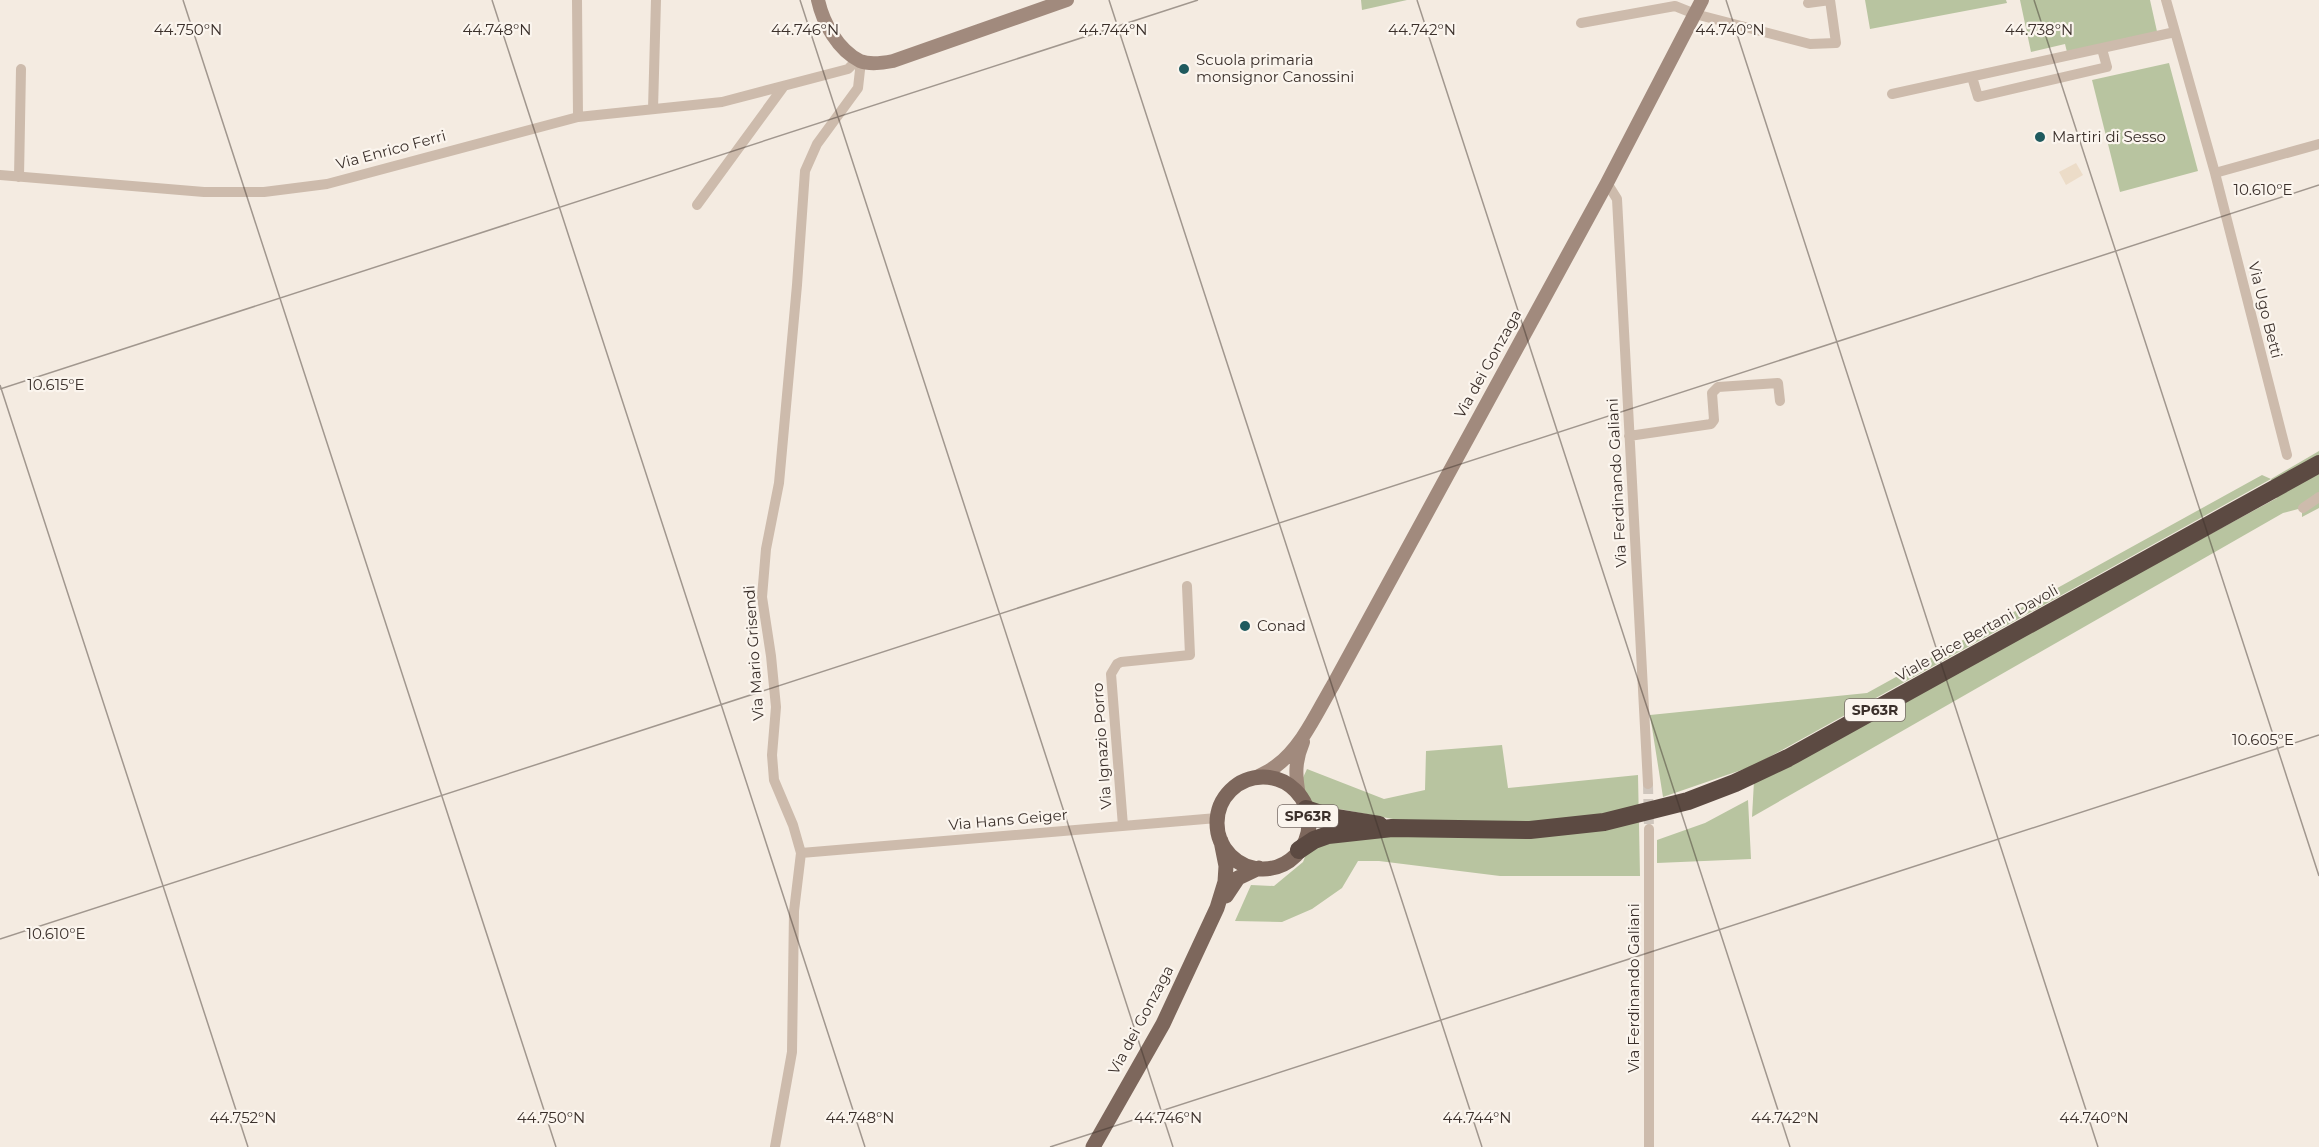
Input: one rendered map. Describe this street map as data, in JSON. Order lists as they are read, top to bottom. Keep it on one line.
{"streets":{"highway":["Viale Bice Bertani Davoli","SP63R"],"main road":["Via Enrico Ferri","Via dei Gonzaga"],"street":["Via Ugo Betti","Via Ferdinando Galiani","Via Mario Grisendi","Via Ignazio Porro","Via Hans Geiger"]},"crossings":[["Via Enrico Ferri","Via Mario Grisendi"],["Via dei Gonzaga","Via Ferdinando Galiani"],["Via dei Gonzaga","SP63R"],["Via dei Gonzaga","Via Hans Geiger"],["Viale Bice Bertani Davoli","SP63R"],["Via Mario Grisendi","Via Hans Geiger"],["SP63R","Via Hans Geiger"],["Via Ignazio Porro","Via Hans Geiger"]],"places":["Scuola primaria monsignor Canossini","Martiri di Sesso","Conad"],"coordinates":["44.750°N","44.748°N","44.746°N","44.744°N","44.742°N","44.740°N","44.738°N","10.610°E","10.615°E","10.605°E","44.752°N"]}
